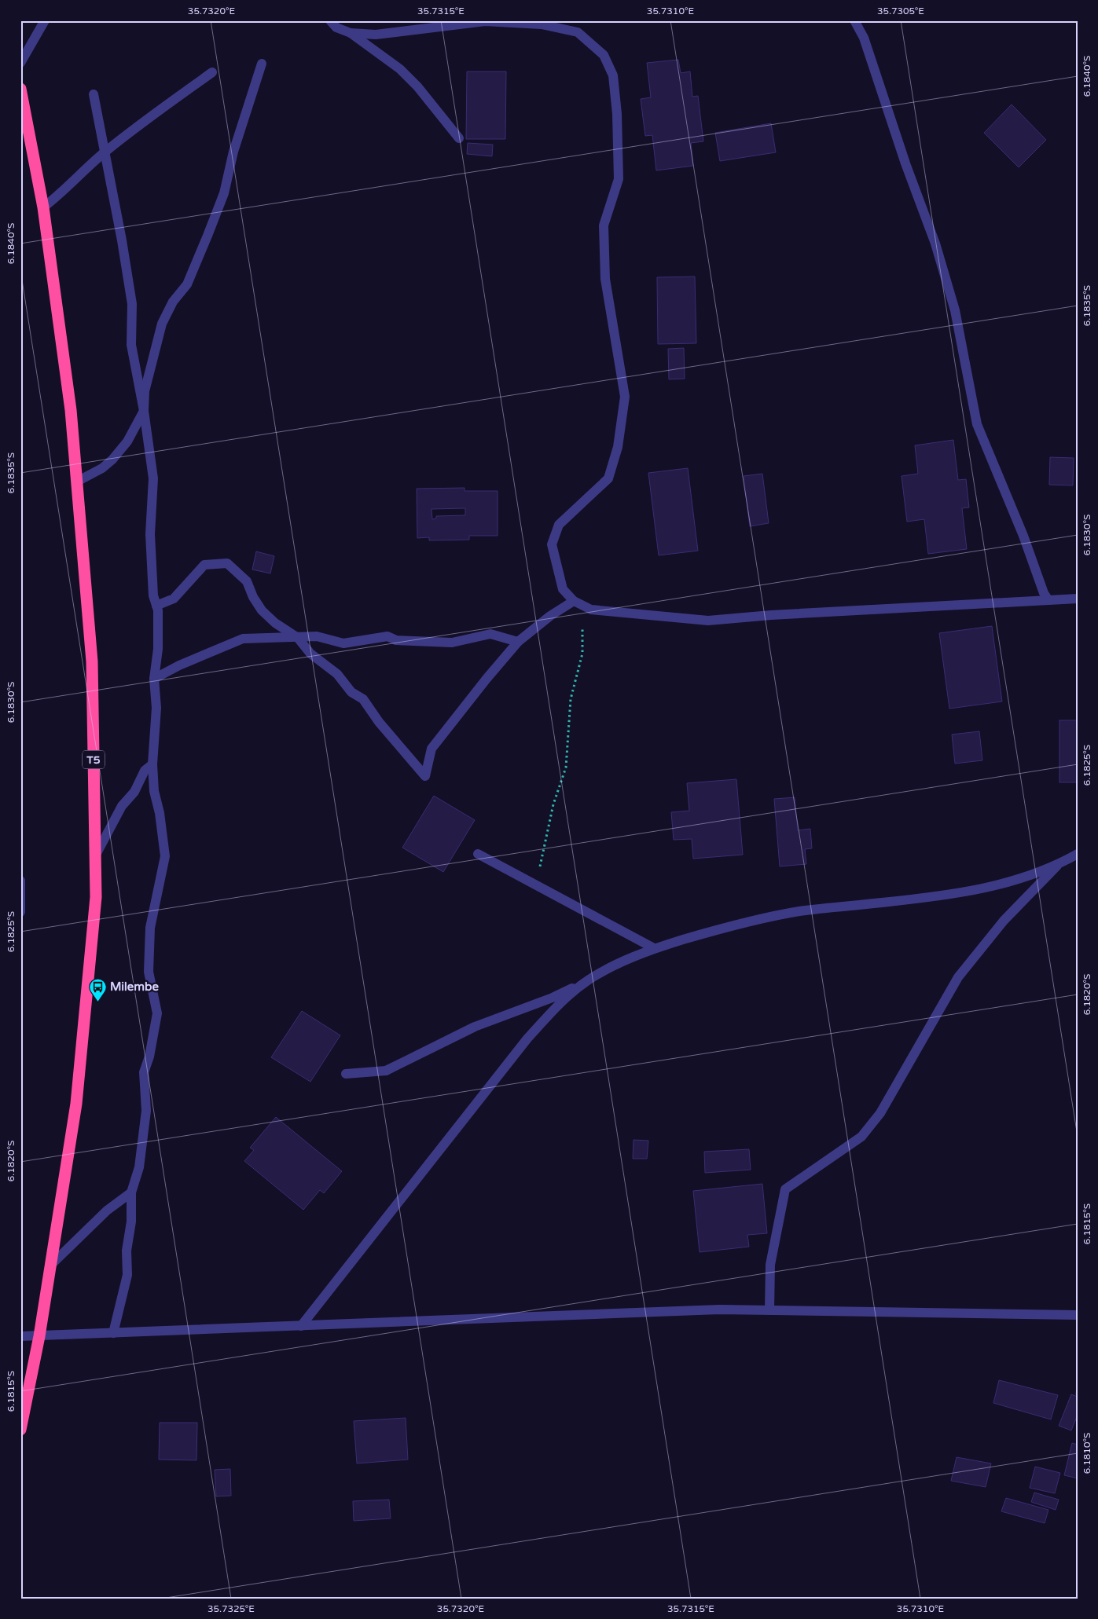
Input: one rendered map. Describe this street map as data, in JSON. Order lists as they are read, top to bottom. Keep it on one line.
{"streets":{"highway":["T5"]},"places":{"bus stop":["Milembe"]},"coordinates":["35.7320°E","35.7315°E","35.7310°E","35.7305°E","6.1840°S","6.1835°S","6.1830°S","6.1825°S","6.1820°S","6.1815°S","6.1810°S","35.7325°E"]}
